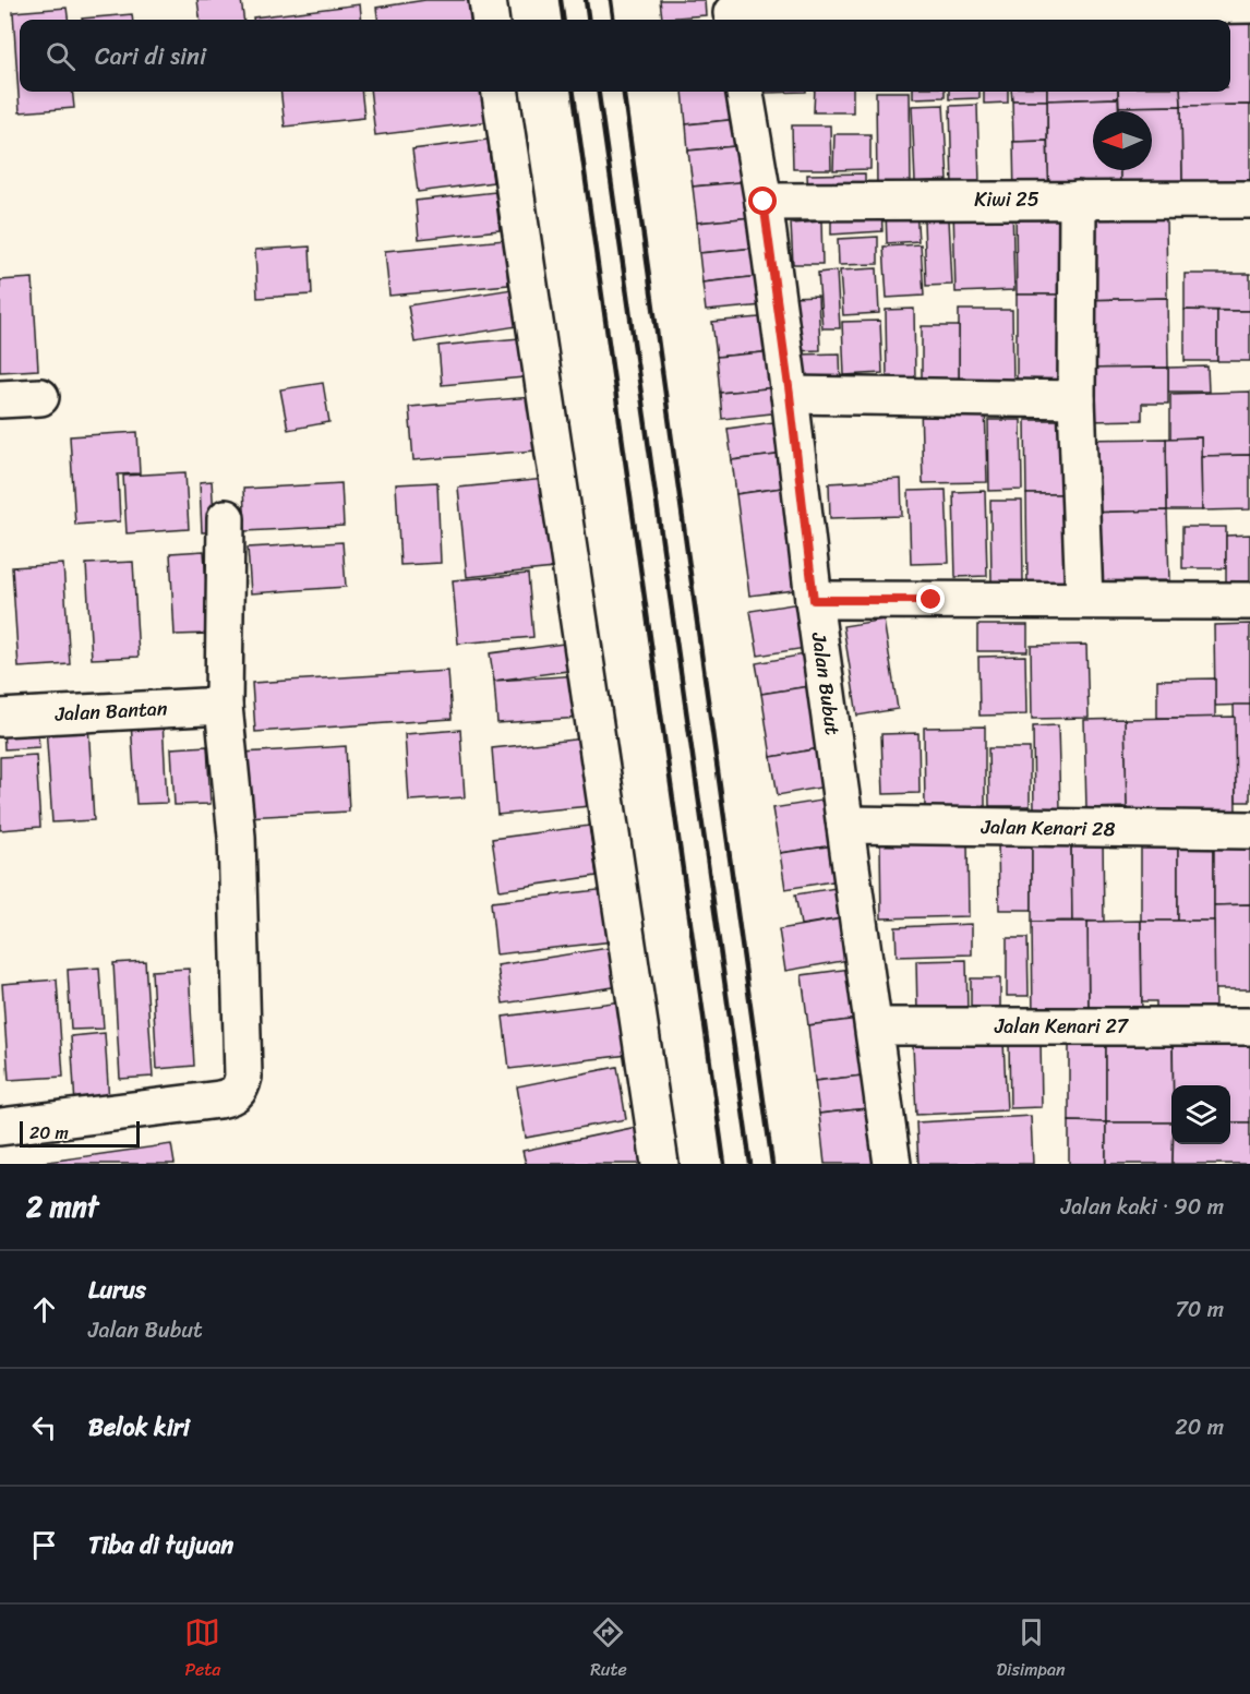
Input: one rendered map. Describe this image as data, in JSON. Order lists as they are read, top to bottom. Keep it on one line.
{"streets":{"street":["Kiwi 25","Jalan Bubut","Jalan Bantan","Jalan Kenari 28","Jalan Kenari 27"]},"crossings":[["Kiwi 25","Jalan Bubut"],["Jalan Bubut","Jalan Kenari 28"],["Jalan Bubut","Jalan Kenari 27"]],"scale_bar":"20 m","north":"left","page":{"search":"Cari di sini","scale":"20 m","heading":["2 mnt","Jalan kaki · 90 m"],"list":[["Lurus","Jalan Bubut","70 m"],["Belok kiri","20 m"],"Tiba di tujuan"],"nav":["Peta","Rute","Disimpan"]}}
